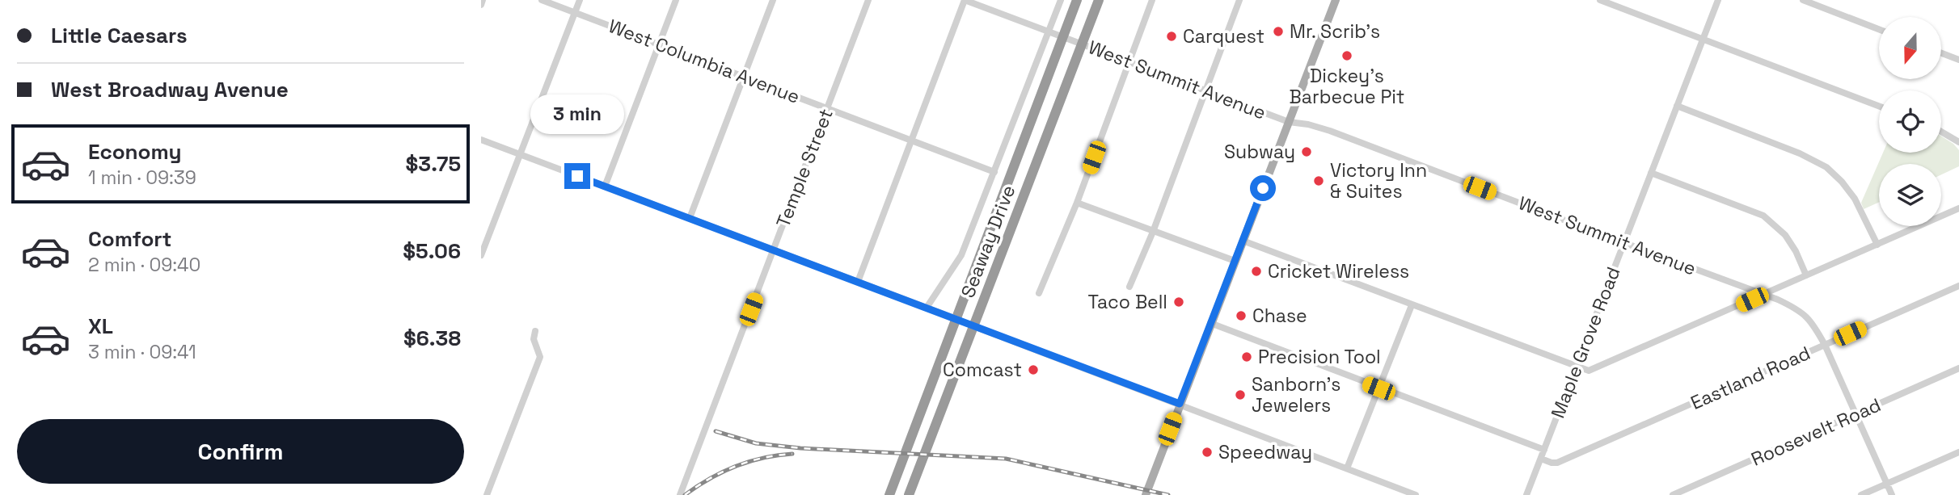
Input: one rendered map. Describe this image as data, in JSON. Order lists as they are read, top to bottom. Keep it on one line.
{"streets":{"highway":["Seaway Drive"],"street":["West Columbia Avenue","West Summit Avenue","Temple Street","Maple Grove Road","Eastland Road","Roosevelt Road"]},"crossings":[["West Columbia Avenue","Temple Street"],["West Summit Avenue","Seaway Drive"],["West Summit Avenue","Maple Grove Road"],["West Summit Avenue","Eastland Road"],["West Summit Avenue","Roosevelt Road"],["Maple Grove Road","Eastland Road"]],"places":["Mr. Scrib's","Carquest","Dickey's Barbecue Pit","Subway","Victory Inn & Suites","Cricket Wireless","Taco Bell","Chase","Precision Tool","Comcast","Sanborn's Jewelers","Speedway"],"north":"bottom","page":{"banner":["Little Caesars","West Broadway Avenue"],"bubble":"3 min","list":[{"name":"Economy","note":"1 min · 09:39","value":"$3.75"},{"name":"Comfort","note":"2 min · 09:40","value":"$5.06"},{"name":"XL","note":"3 min · 09:41","value":"$6.38"}],"buttons":"Confirm"}}
